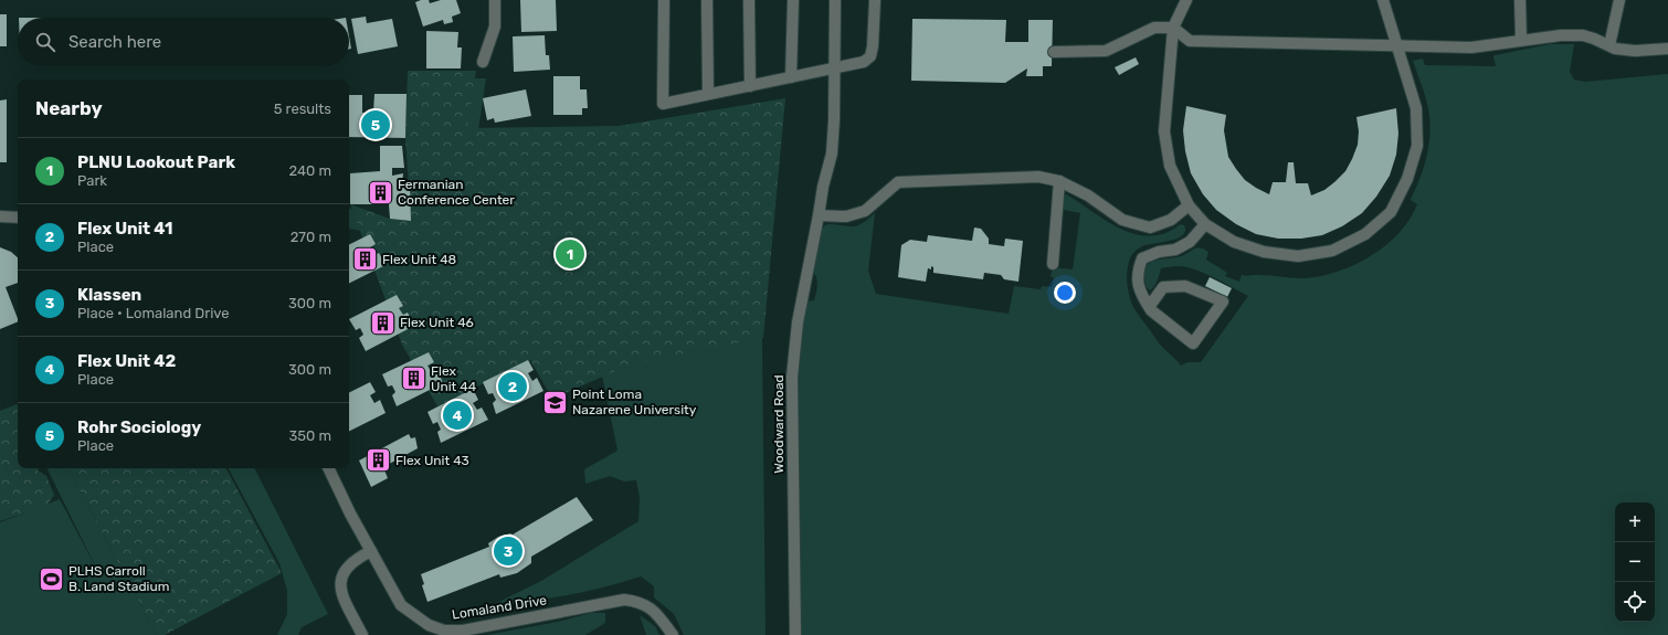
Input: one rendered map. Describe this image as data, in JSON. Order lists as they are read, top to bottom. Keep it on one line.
{"streets":{"street":["Woodward Road","Lomaland Drive"]},"places":{"building":["Fermanian Conference Center","Flex Unit 48","Flex Unit 46","Flex Unit 44","Flex Unit 43"],"school or university":["Point Loma Nazarene University"],"sports":["PLHS Carroll B. Land Stadium"]},"page":{"search":"Search here","heading":["Nearby","5 results"],"pins":["5","1","2","4","3"],"list":[{"mark":"1","name":"PLNU Lookout Park","note":"Park","value":"240 m"},{"mark":"2","name":"Flex Unit 41","note":"Place","value":"270 m"},{"mark":"3","name":"Klassen","note":"Place · Lomaland Drive","value":"300 m"},{"mark":"4","name":"Flex Unit 42","note":"Place","value":"300 m"},{"mark":"5","name":"Rohr Sociology","note":"Place","value":"350 m"}],"map_buttons":["+","−"]}}
